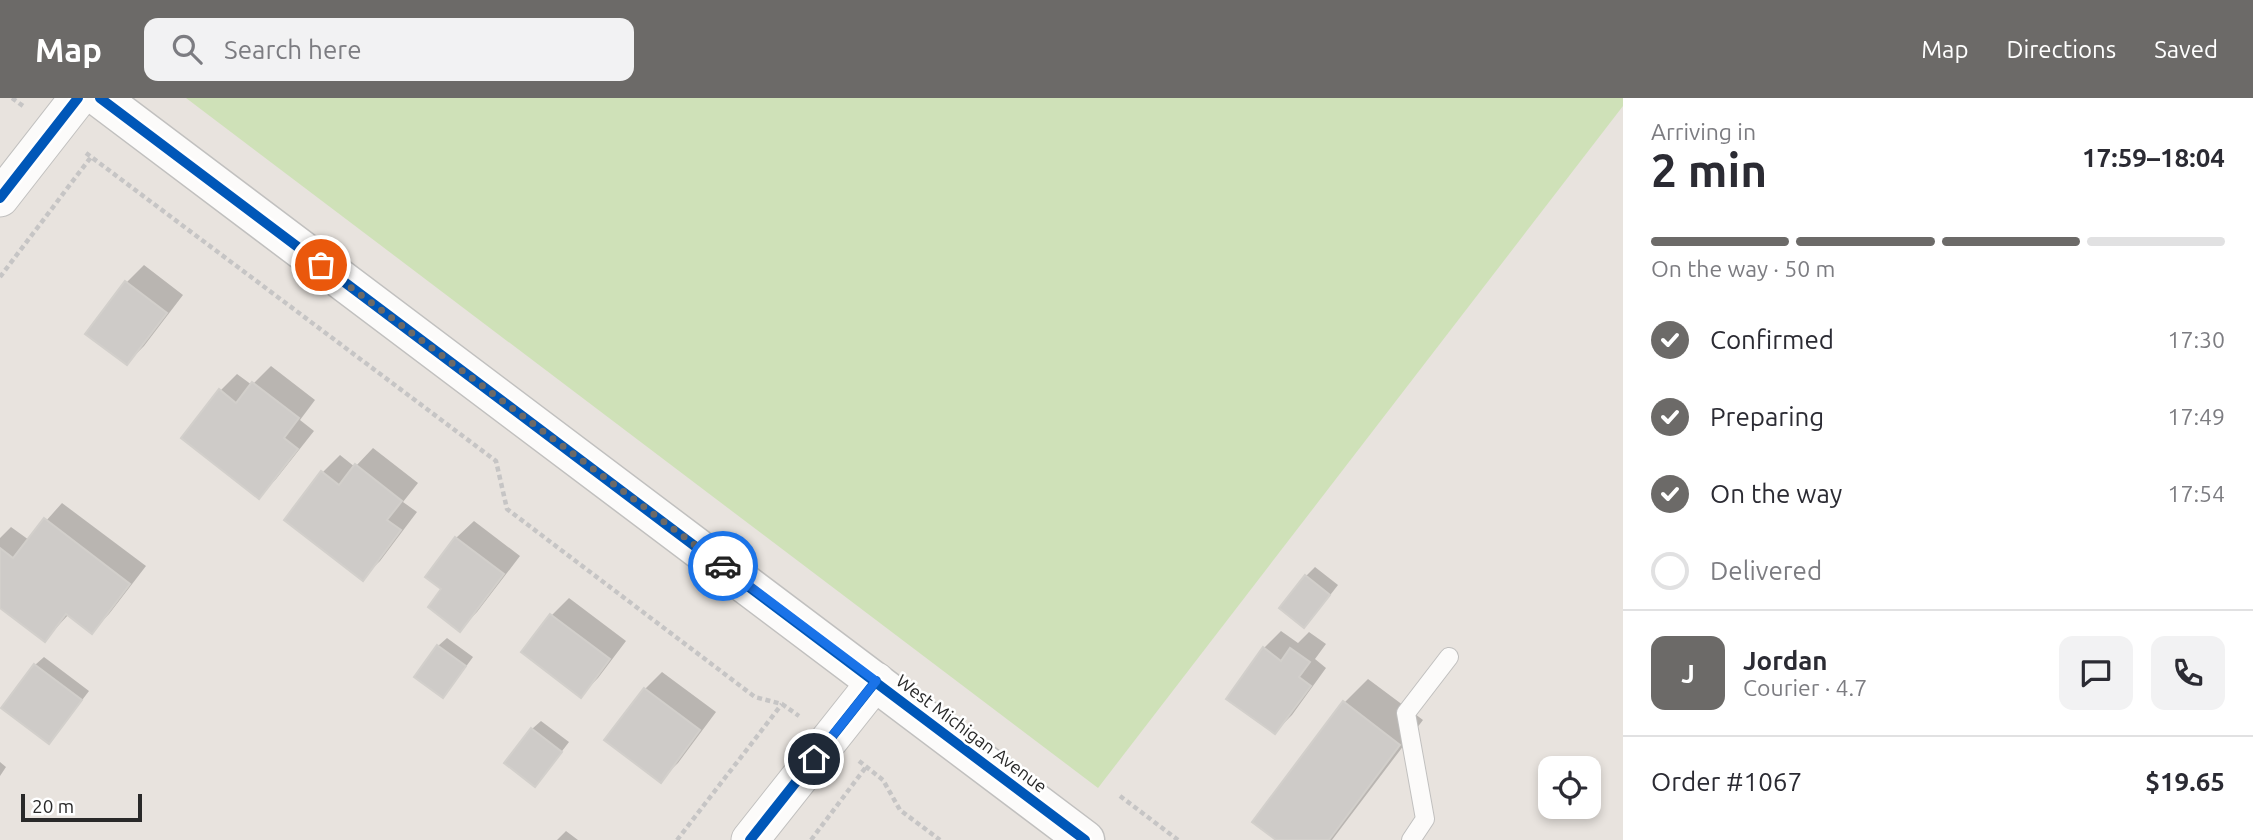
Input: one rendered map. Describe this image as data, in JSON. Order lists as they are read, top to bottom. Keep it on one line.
{"streets":{"street":["West Michigan Avenue"]},"scale_bar":"20 m","page":{"header":"Map","search":"Search here","nav":["Map","Directions","Saved"],"heading":["2 min","Arriving in","17:59–18:04"],"panel":["Jordan","Courier · 4.7","Order #1067","$19.65"],"bar":"On the way · 50 m","list":[["Confirmed","17:30"],["Preparing","17:49"],["On the way","17:54"],"Delivered"],"round":"J","scale":"20 m"}}
